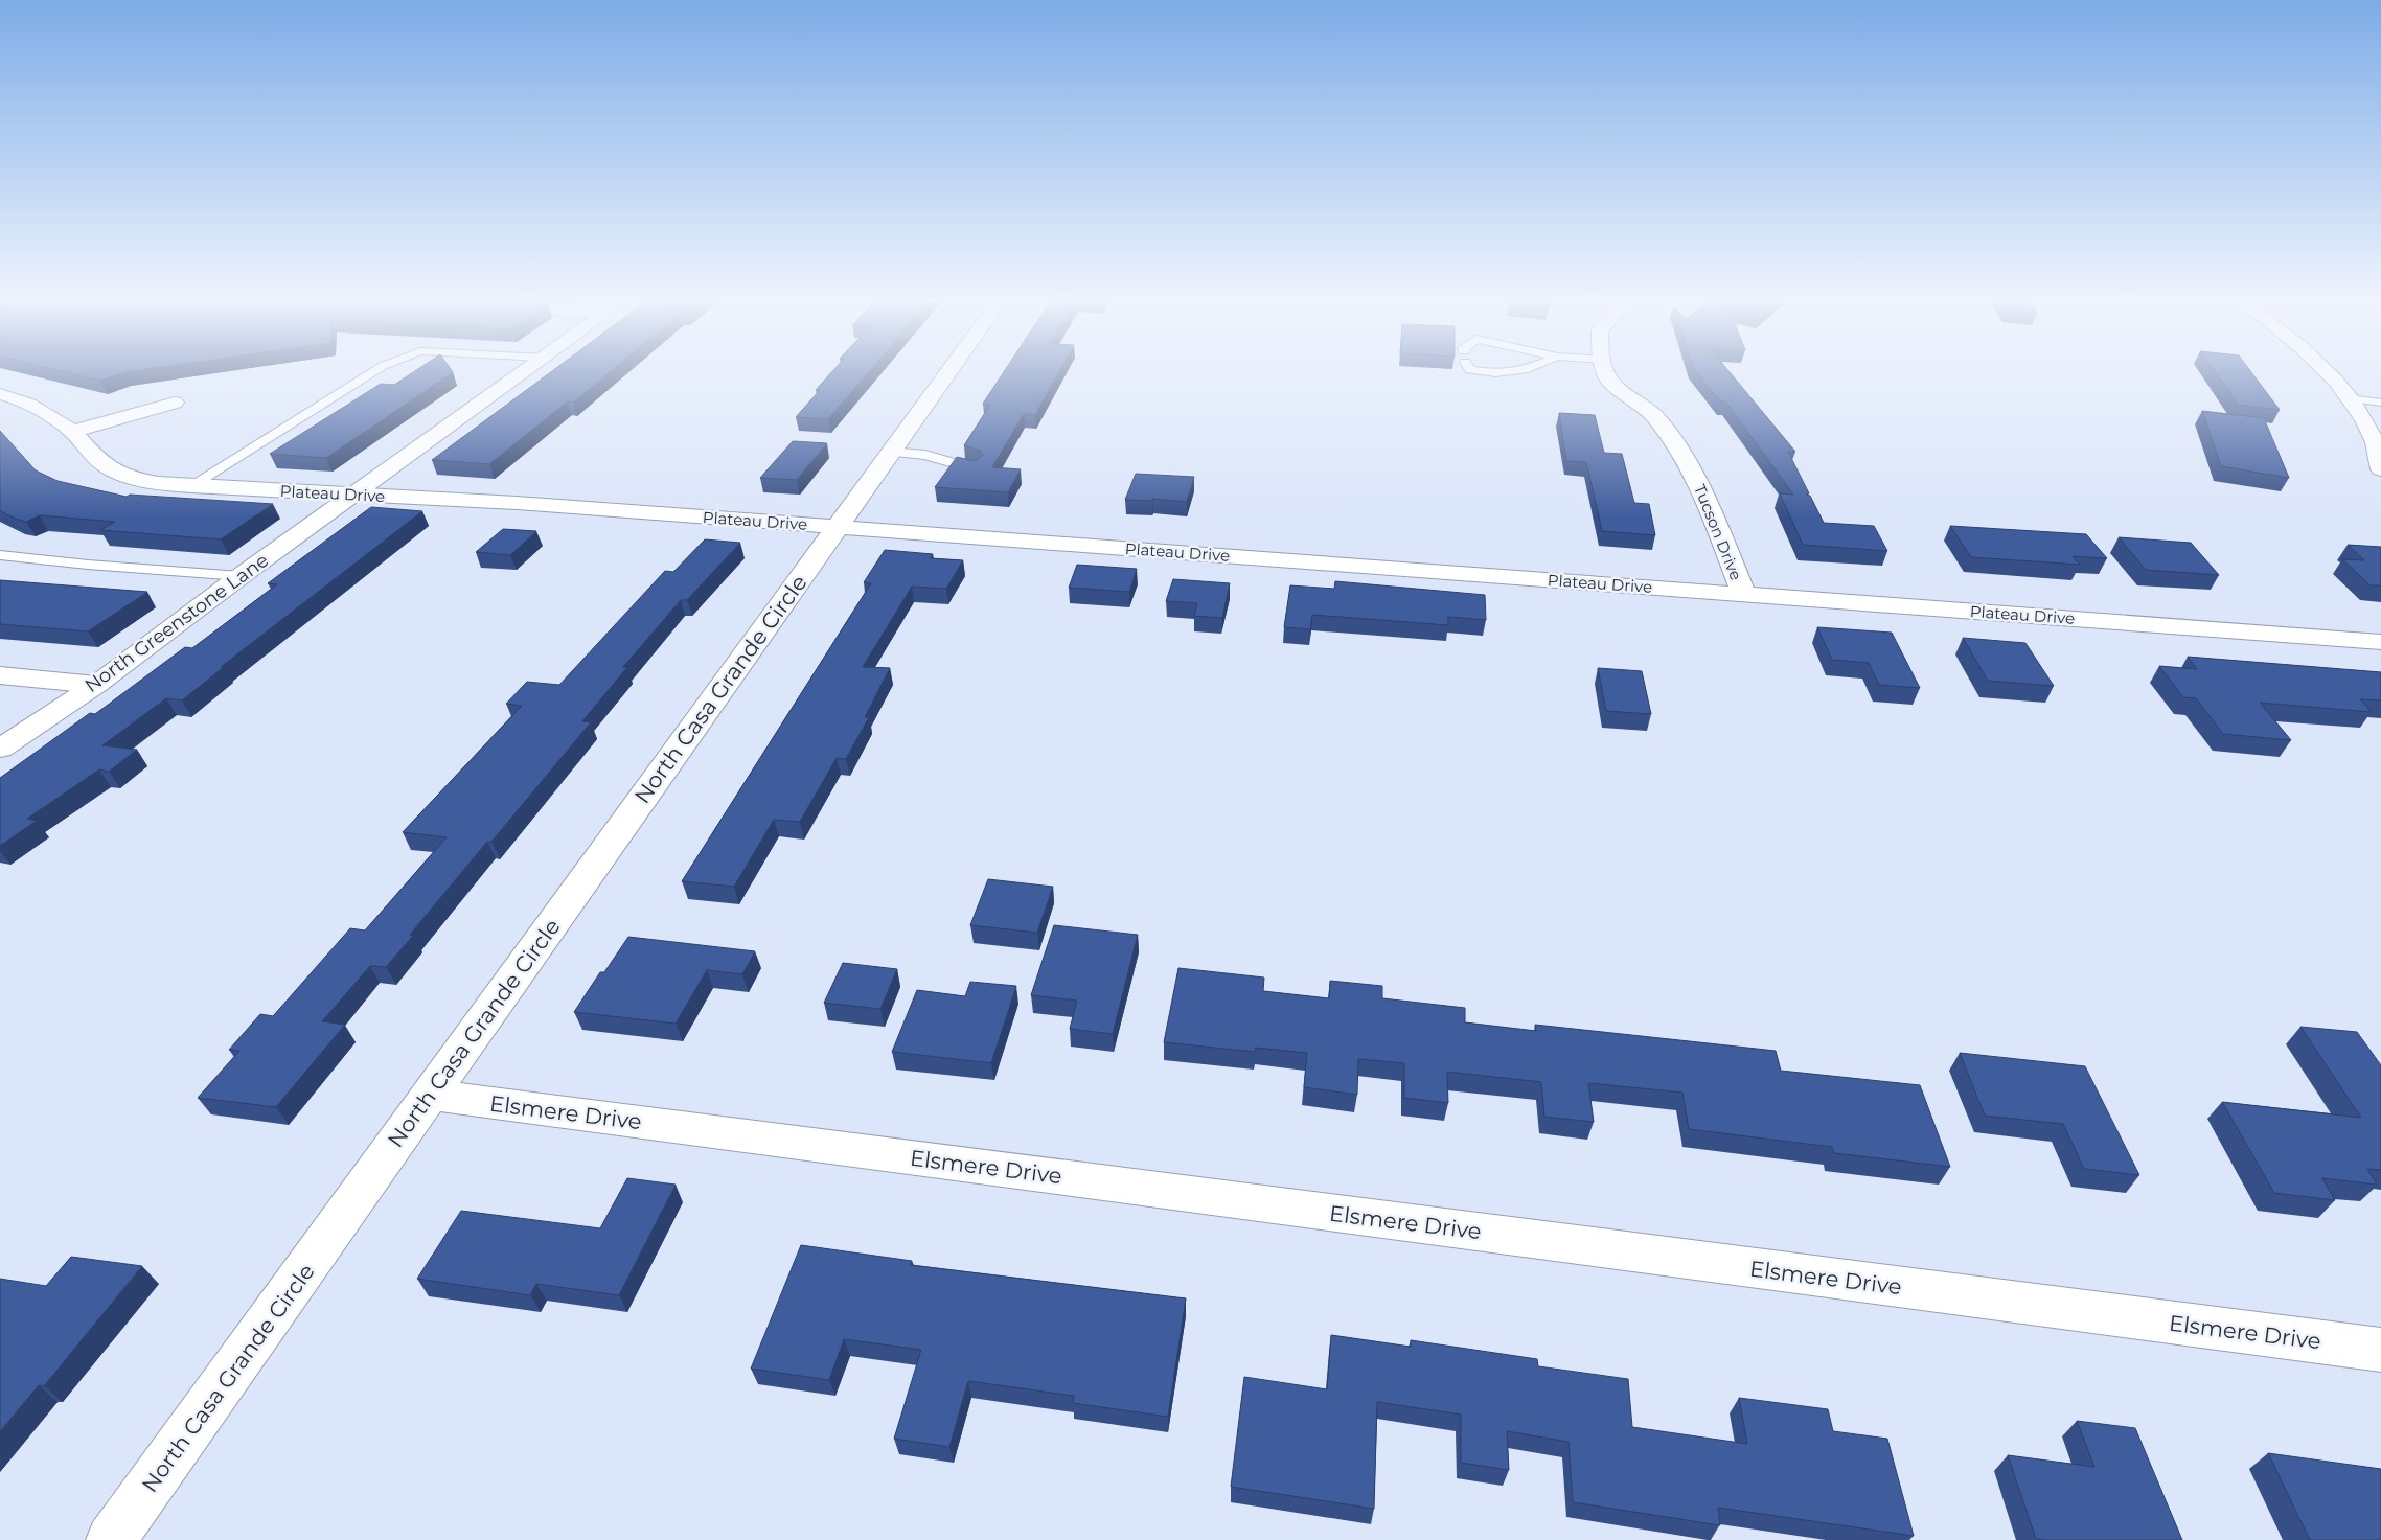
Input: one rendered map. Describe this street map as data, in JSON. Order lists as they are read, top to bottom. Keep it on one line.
{"streets":{"street":["Plateau Drive","Tucson Drive","North Greenstone Lane","North Casa Grande Circle","Elsmere Drive"]},"crossings":[["Plateau Drive","Tucson Drive"],["Plateau Drive","North Greenstone Lane"],["Plateau Drive","North Casa Grande Circle"],["North Casa Grande Circle","Elsmere Drive"]]}
